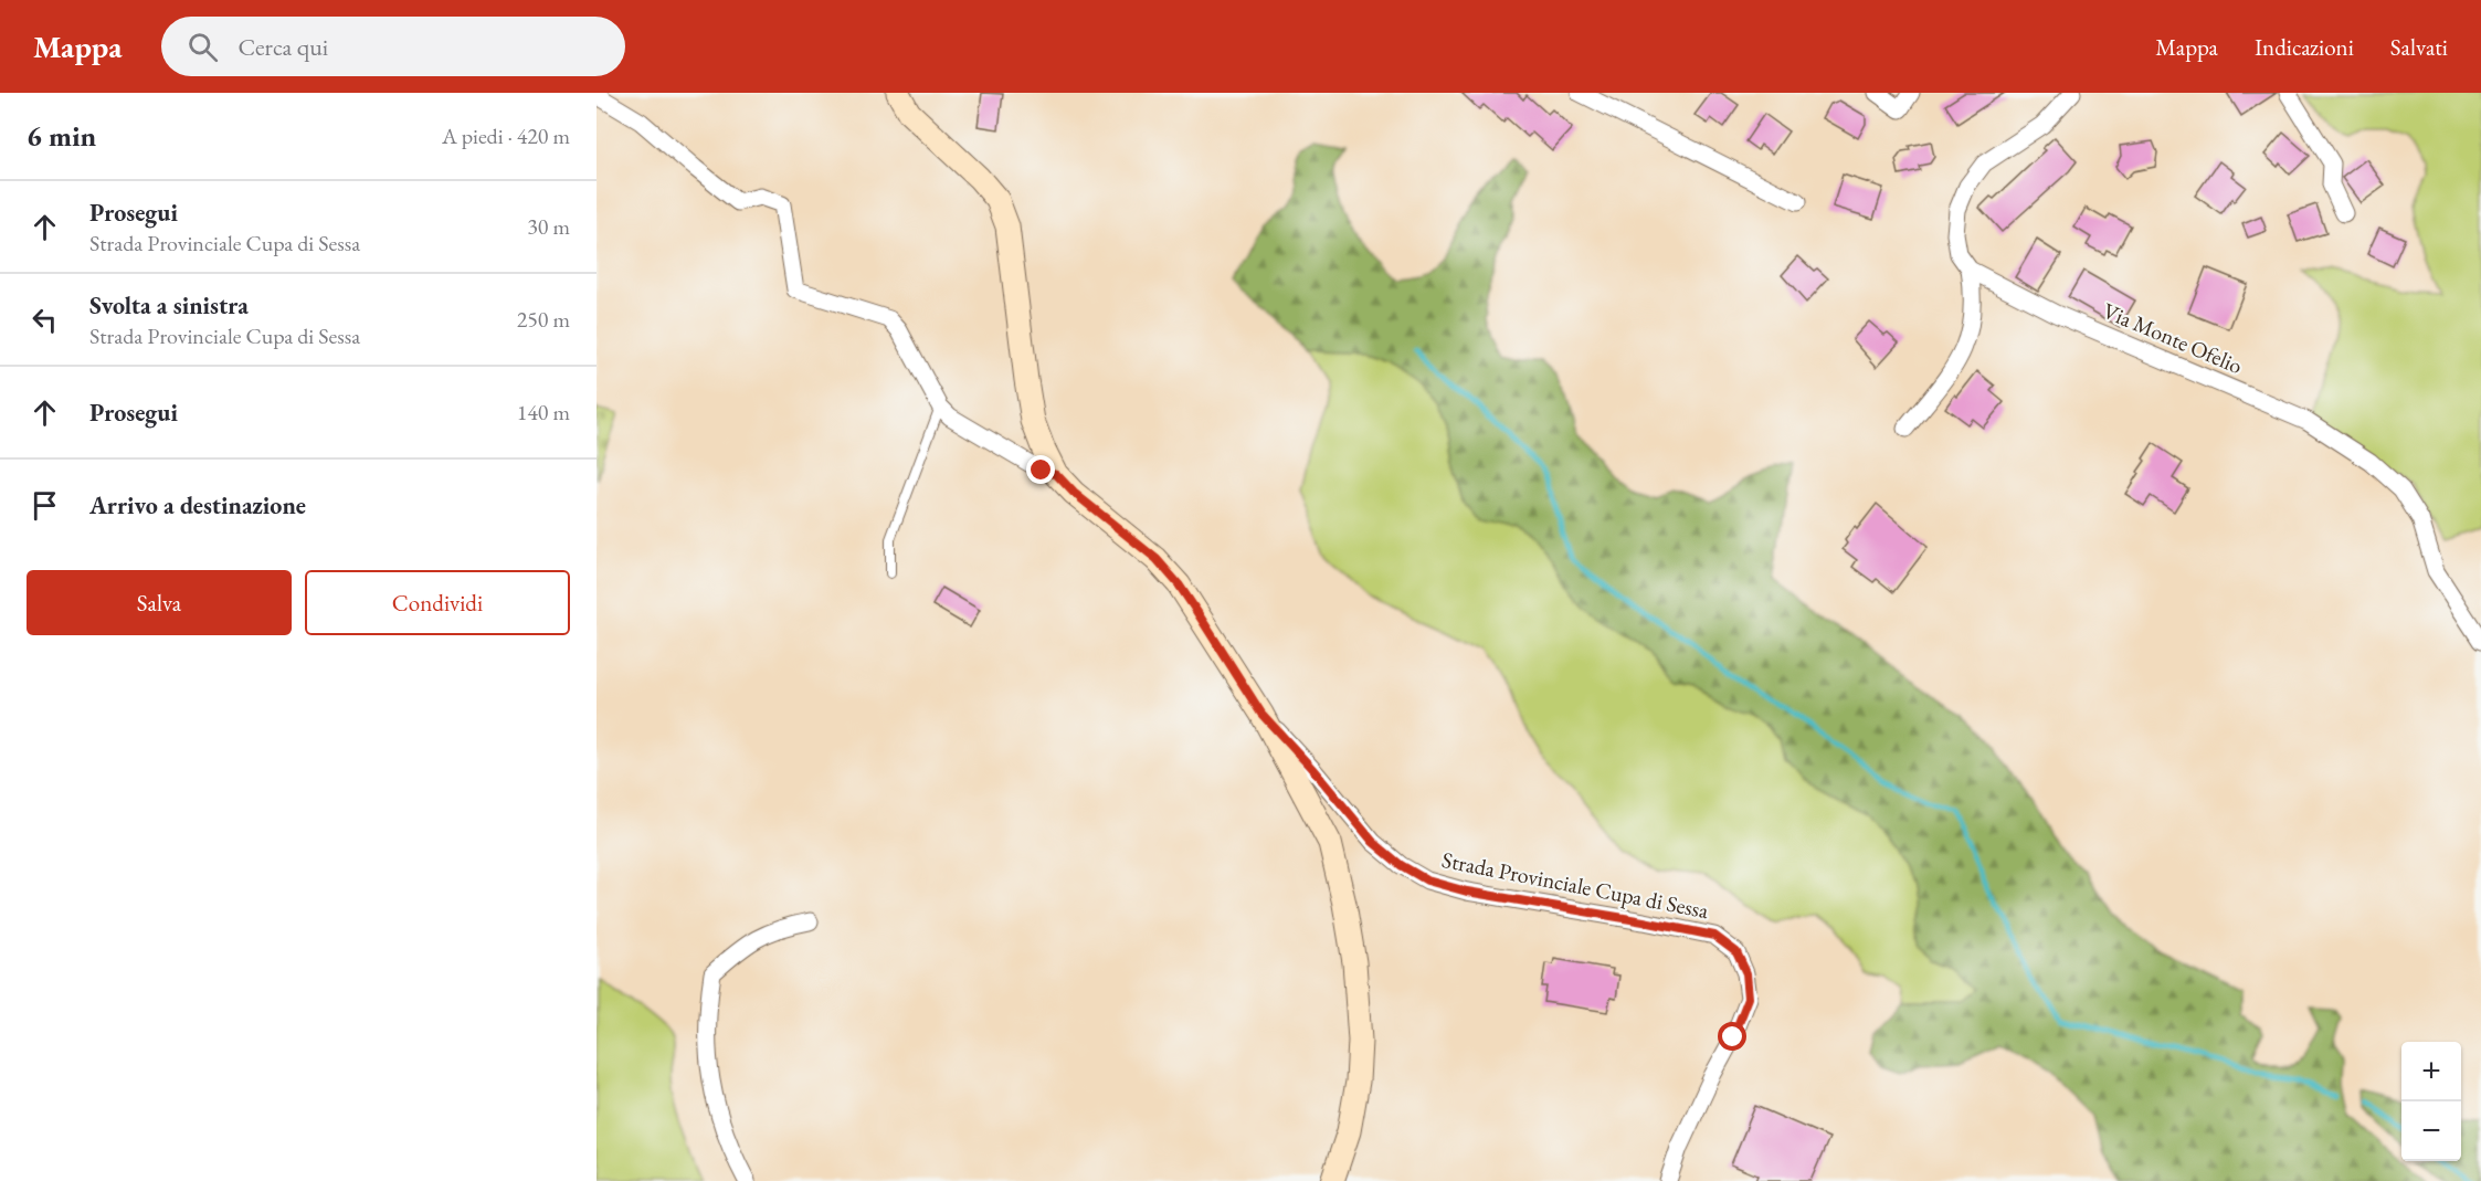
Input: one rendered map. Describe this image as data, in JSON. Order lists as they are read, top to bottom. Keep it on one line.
{"streets":{"street":["Via Monte Ofelio","Strada Provinciale Cupa di Sessa"]},"page":{"header":"Mappa","search":"Cerca qui","nav":["Mappa","Indicazioni","Salvati"],"heading":["6 min","A piedi · 420 m"],"list":[["Prosegui","Strada Provinciale Cupa di Sessa","30 m"],["Svolta a sinistra","Strada Provinciale Cupa di Sessa","250 m"],["Prosegui","140 m"],"Arrivo a destinazione"],"buttons":["Salva","Condividi"],"map_buttons":["+","−"]}}
